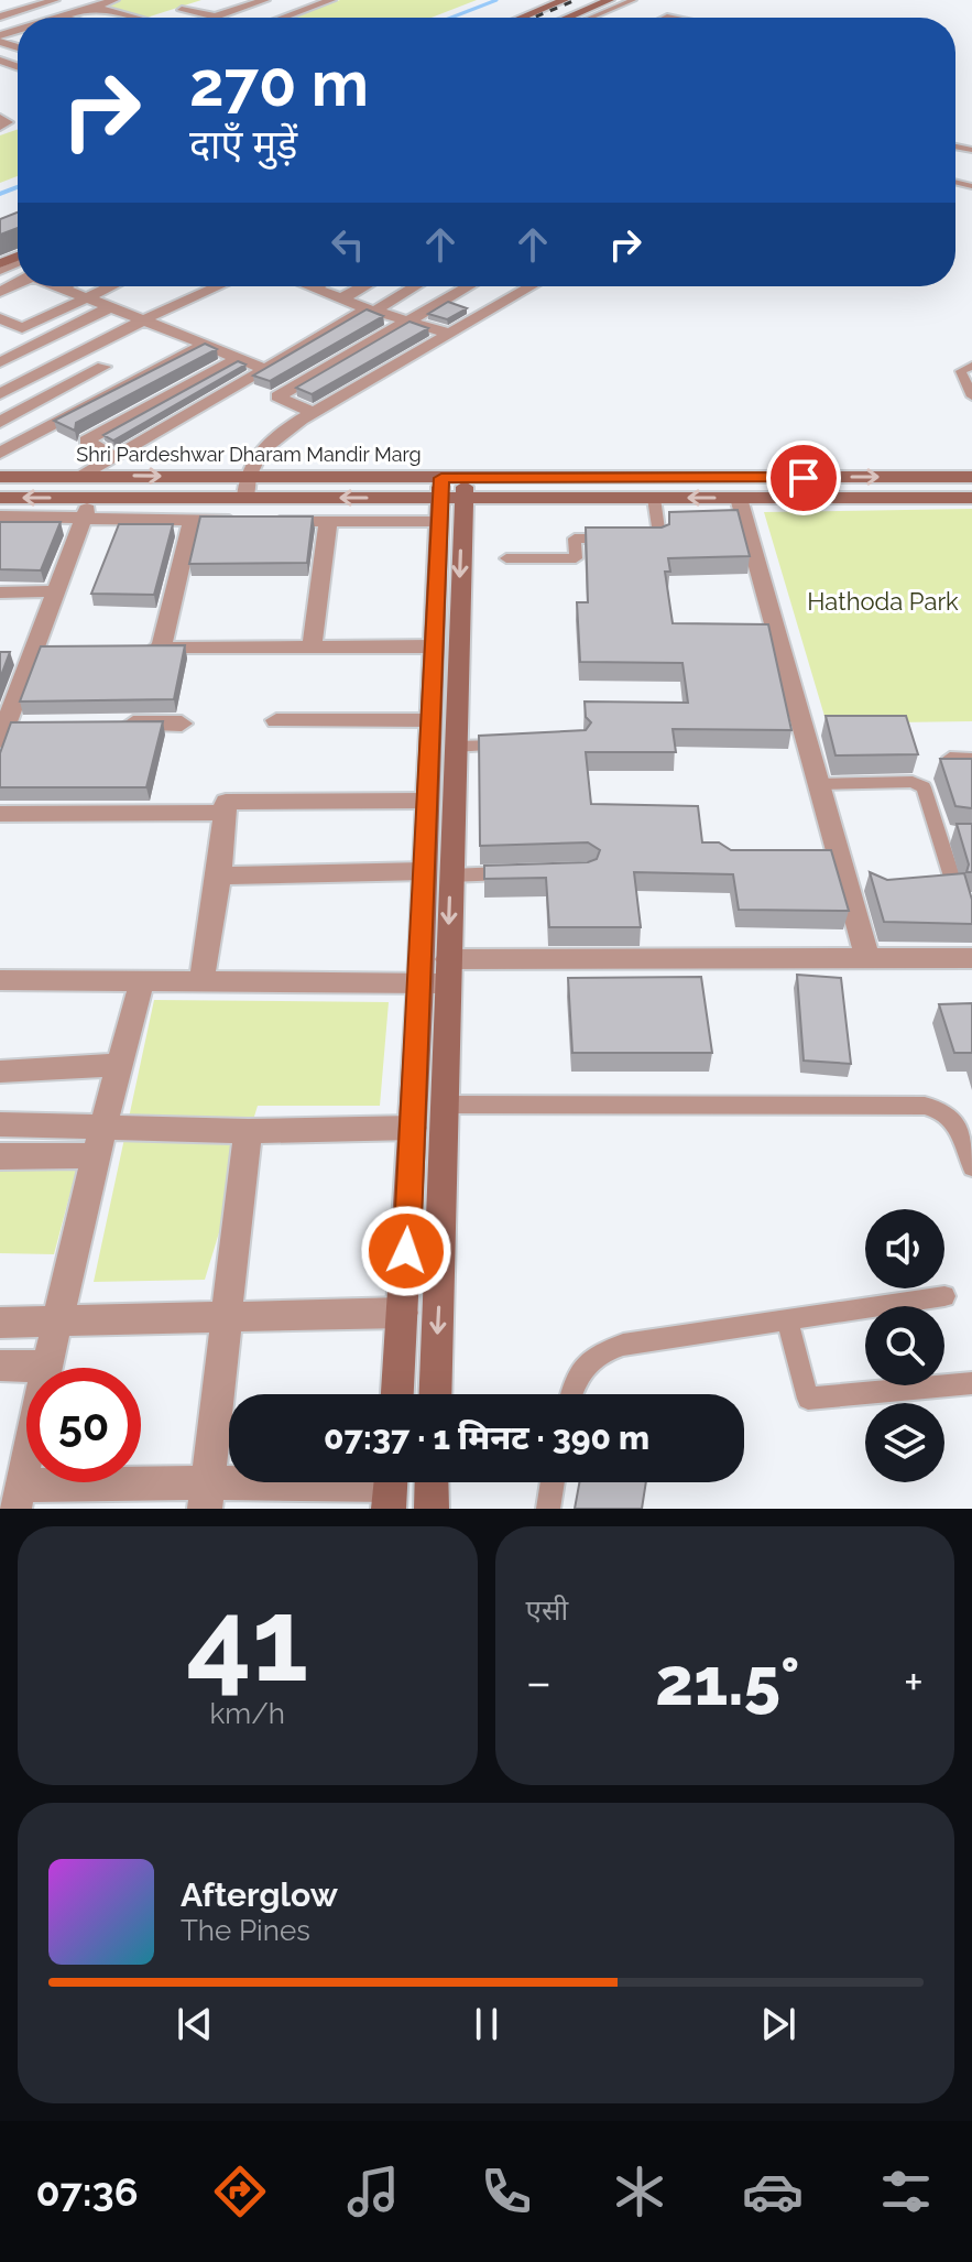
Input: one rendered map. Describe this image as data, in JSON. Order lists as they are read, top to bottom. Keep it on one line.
{"streets":{"main road":["Shri Pardeshwar Dharam Mandir Marg"]},"parks":["Hathoda Park"],"page":{"turn":["270 m","दाएँ मुड़ें"],"limit":"50","trip":"07:37 · 1 मिनट · 390 m","tile":[["41","km/h"],"एसी"],"heat":["−","21.5°","+"],"song":["Afterglow","The Pines"],"tabs":"07:36"}}
